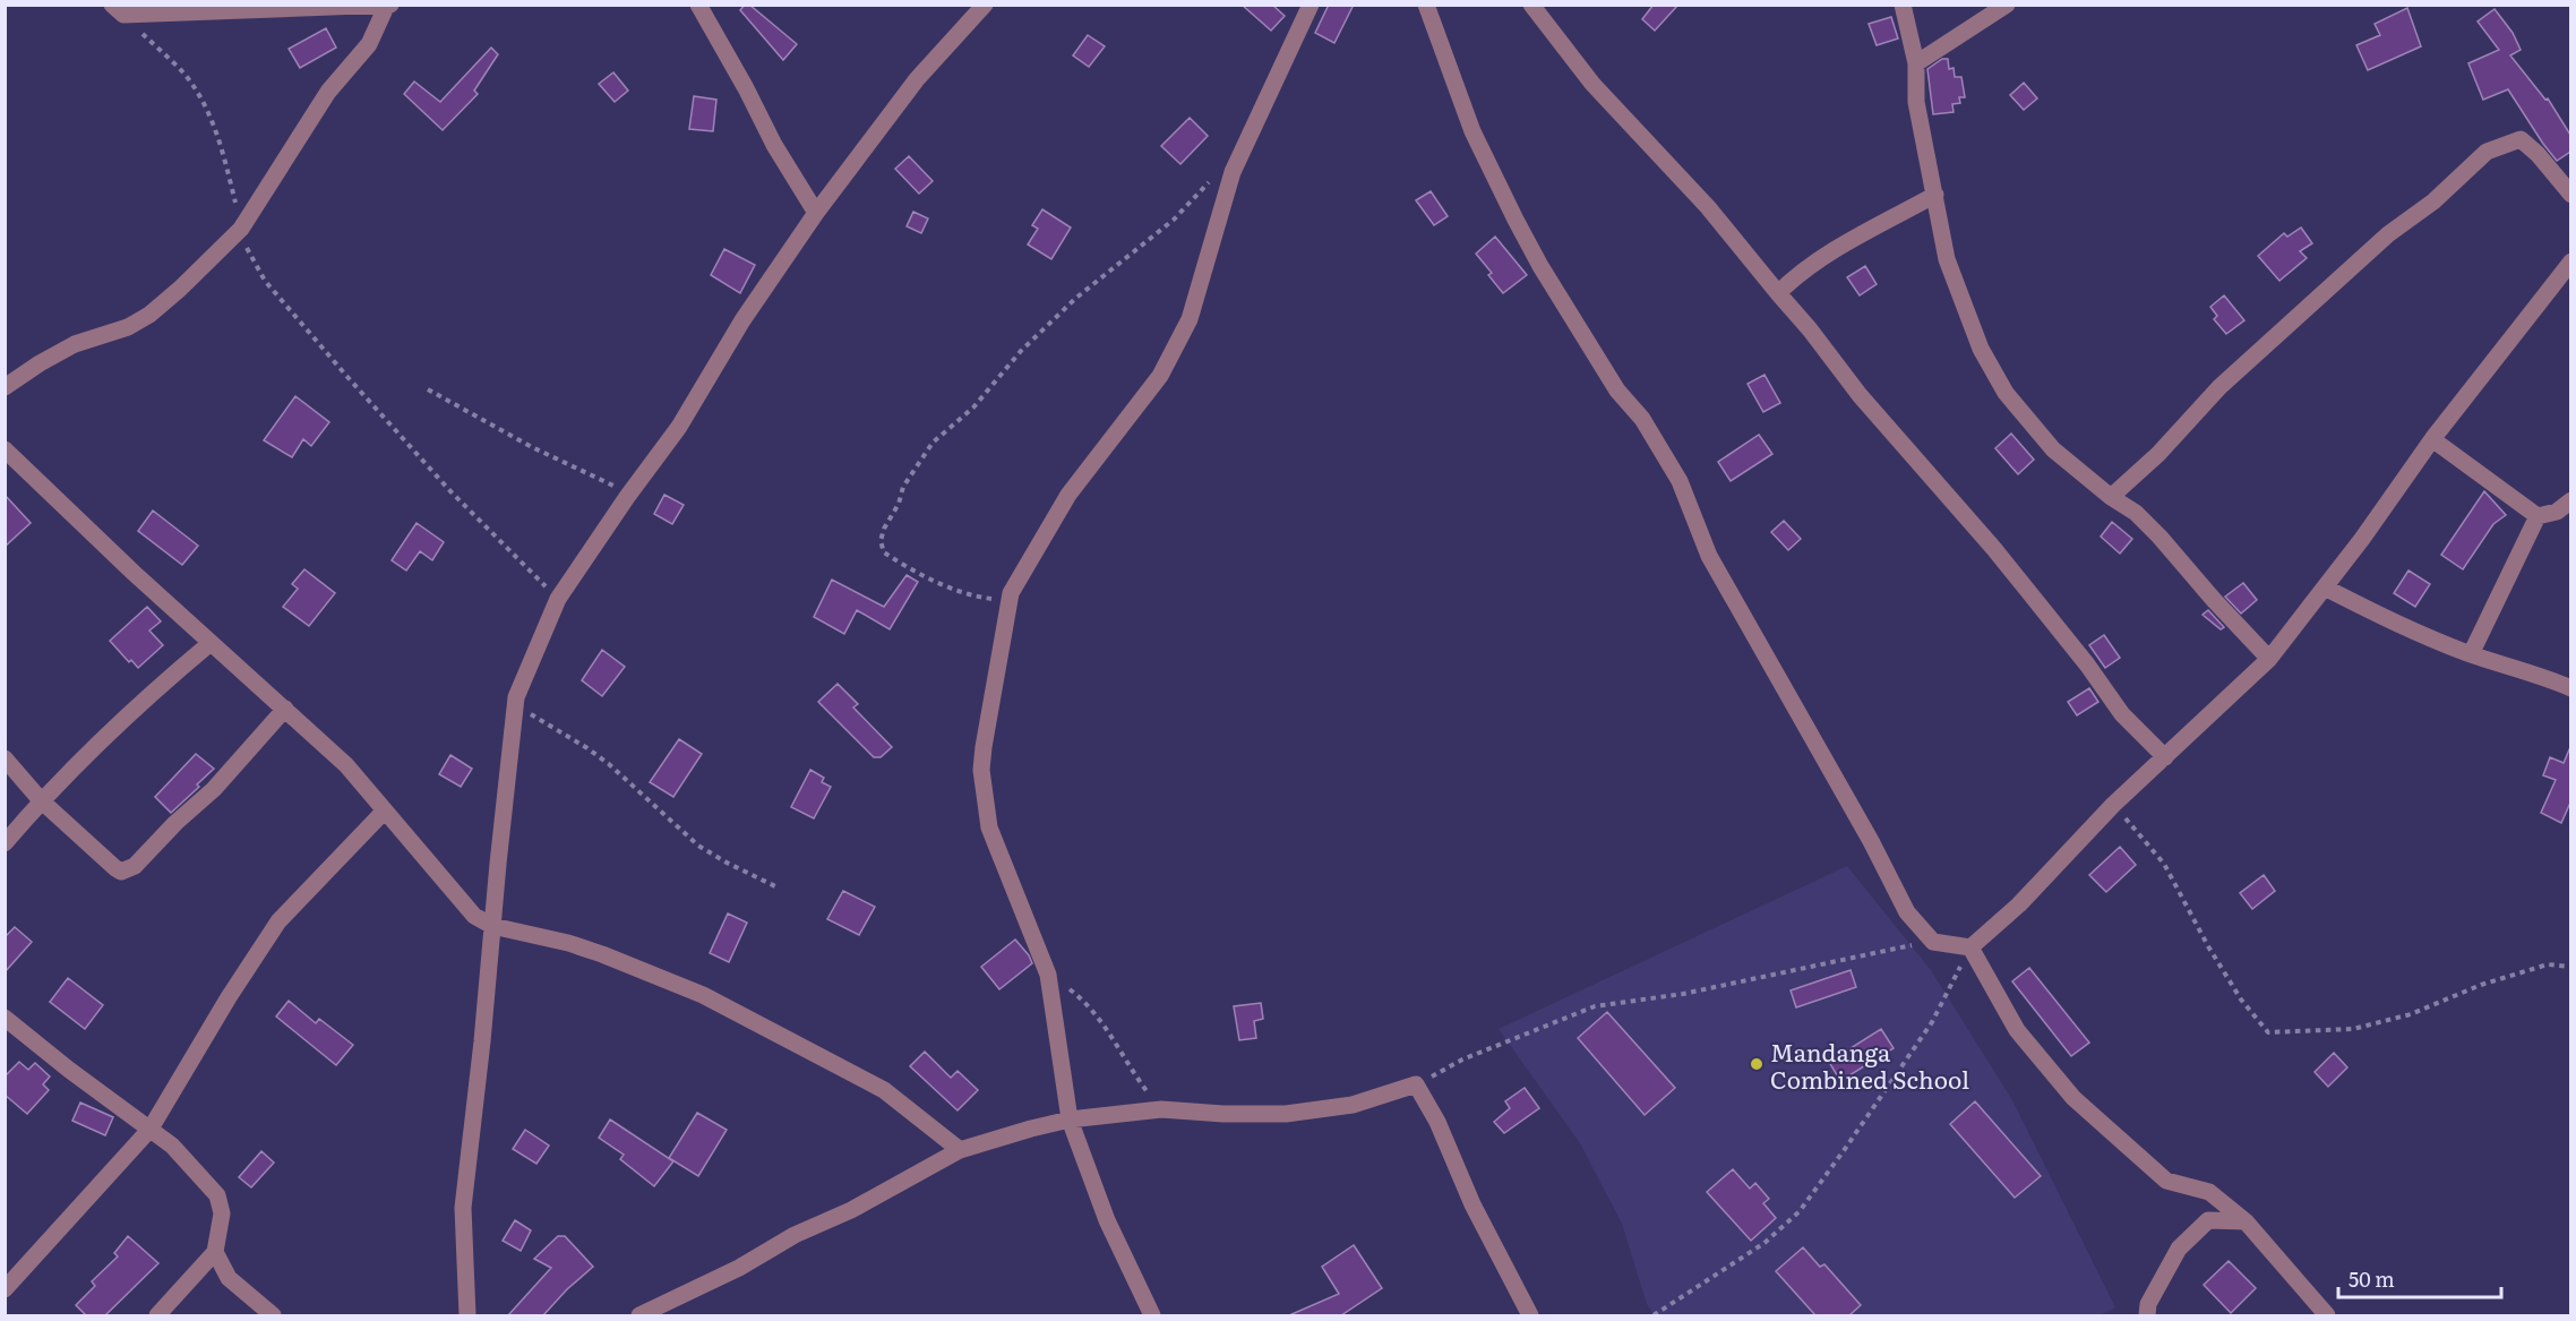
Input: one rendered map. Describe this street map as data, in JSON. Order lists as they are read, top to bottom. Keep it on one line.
{"places":["Mandanga Combined School"],"scale_bar":"50 m"}
